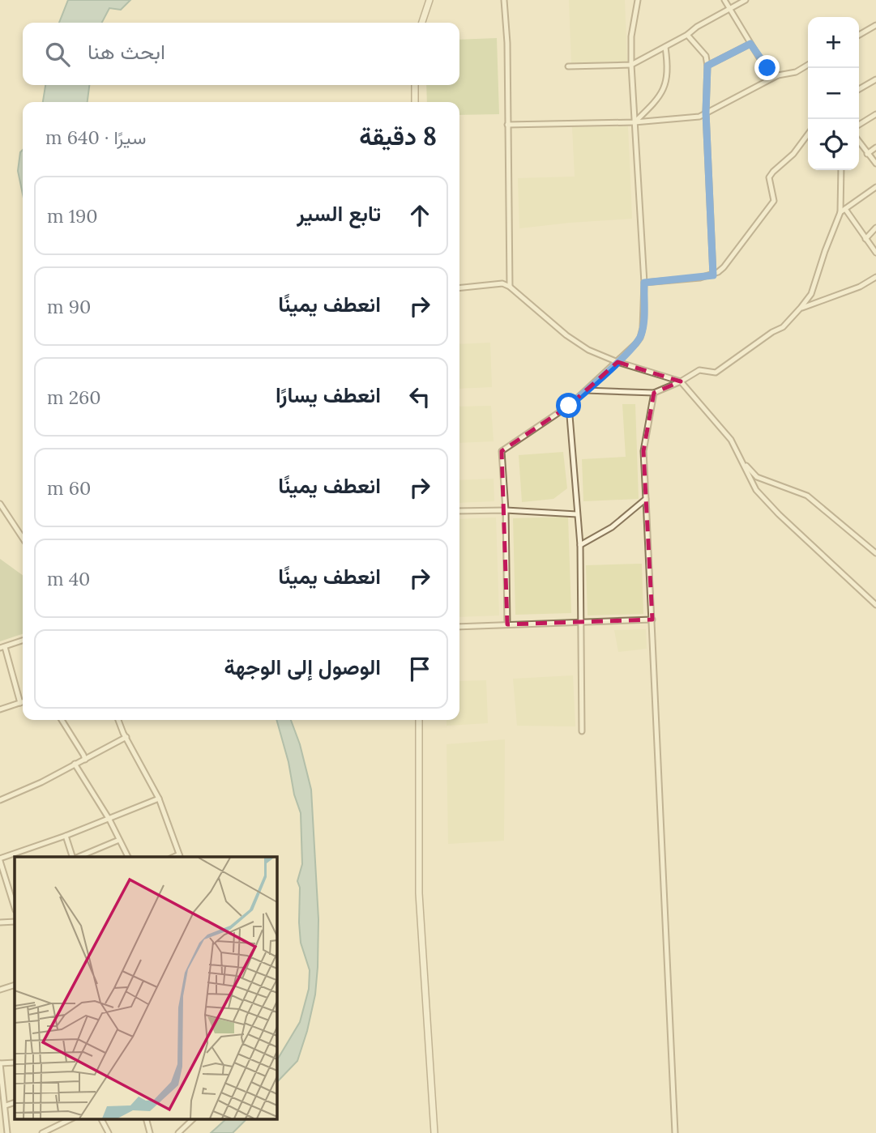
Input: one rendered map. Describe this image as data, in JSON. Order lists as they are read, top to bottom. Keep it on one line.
{"page":{"map_buttons":["+","−"],"search":"ابحث هنا","heading":["8 دقيقة","سيرًا · 640 m"],"list":[["تابع السير","190 m"],["انعطف يمينًا","90 m"],["انعطف يسارًا","260 m"],["انعطف يمينًا","60 m"],["انعطف يمينًا","40 m"],"الوصول إلى الوجهة"]}}
